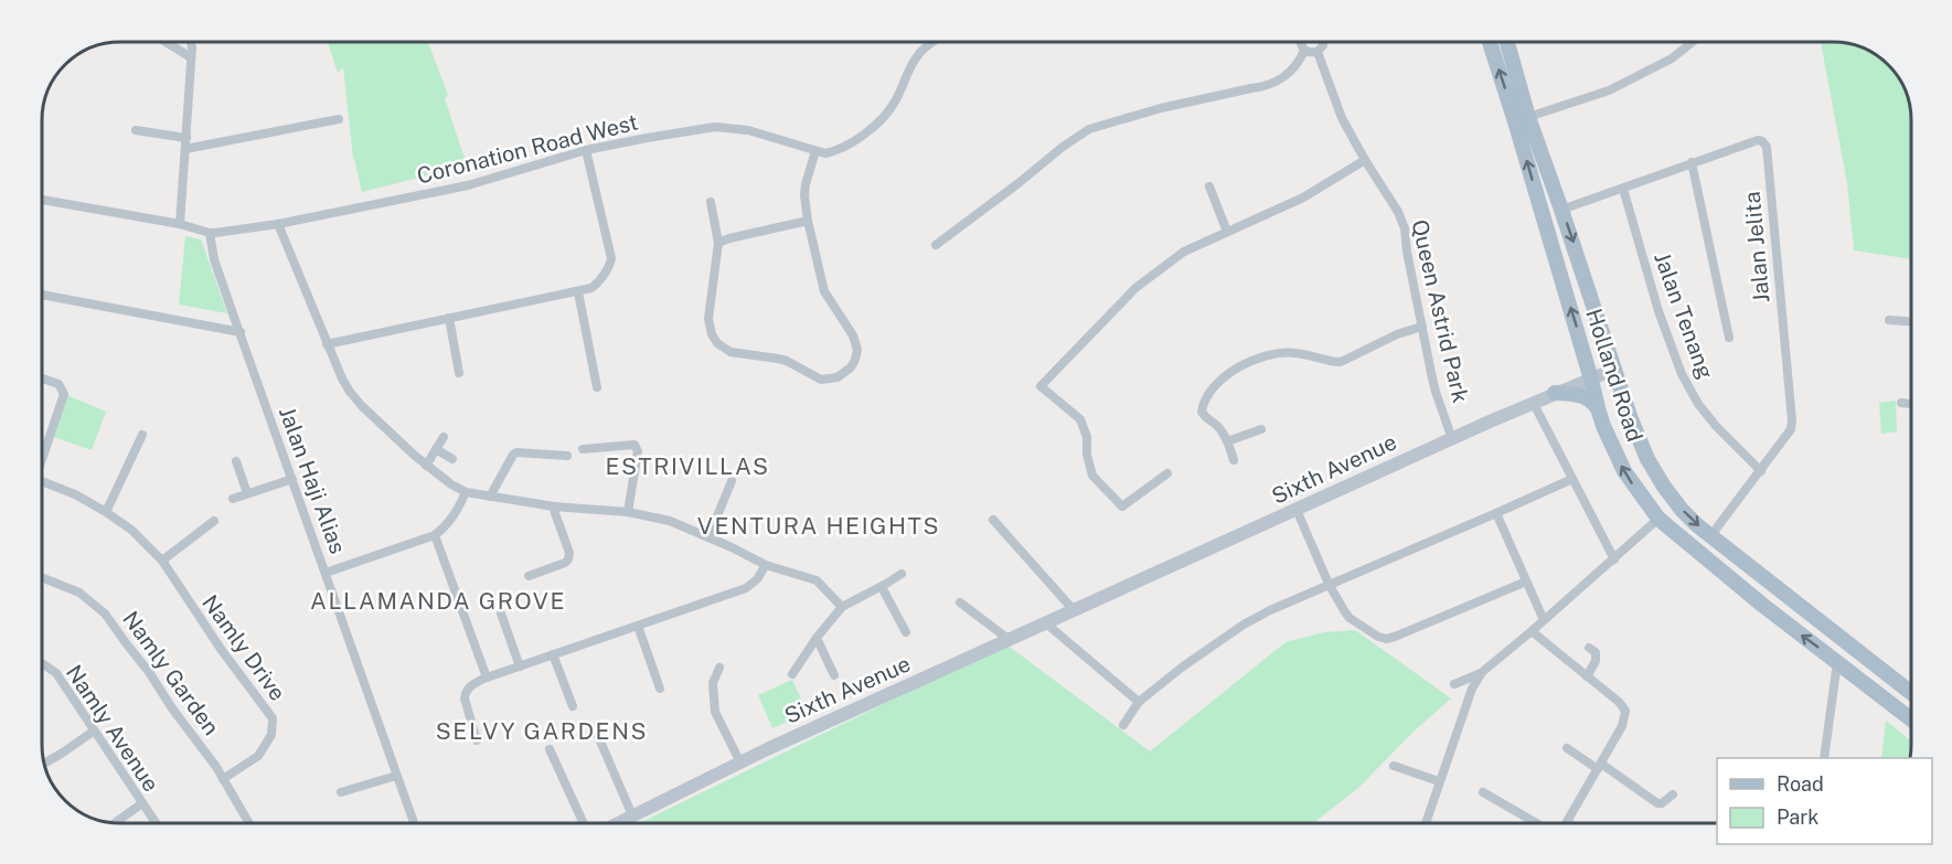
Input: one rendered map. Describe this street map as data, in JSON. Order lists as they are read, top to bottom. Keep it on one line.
{"streets":{"main road":["Holland Road","Sixth Avenue"],"street":["Coronation Road West","Jalan Jelita","Queen Astrid Park","Jalan Tenang","Jalan Haji Alias","Namly Drive","Namly Garden","Namly Avenue"]},"crossings":[["Coronation Road West","Jalan Haji Alias"],["Jalan Jelita","Jalan Tenang"],["Jalan Jelita","Holland Road"],["Queen Astrid Park","Sixth Avenue"],["Holland Road","Sixth Avenue"],["Namly Drive","Namly Garden"]],"districts":["ESTRIVILLAS","VENTURA HEIGHTS","ALLAMANDA GROVE","SELVY GARDENS"],"legend":["Road","Park"]}
